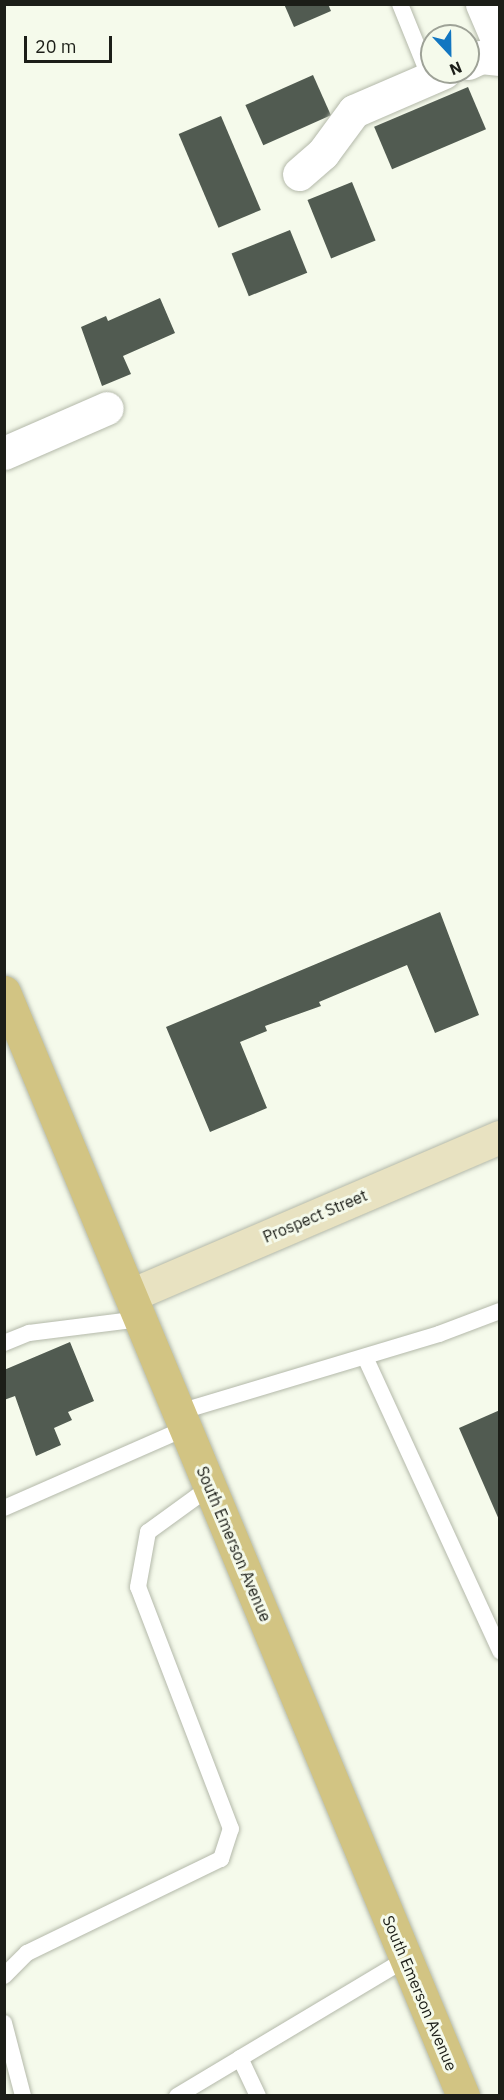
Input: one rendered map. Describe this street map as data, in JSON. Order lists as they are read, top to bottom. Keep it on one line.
{"streets":{"main road":["Prospect Street","South Emerson Avenue"]},"crossings":[["Prospect Street","South Emerson Avenue"]],"scale_bar":"20 m","north":"bottom"}
